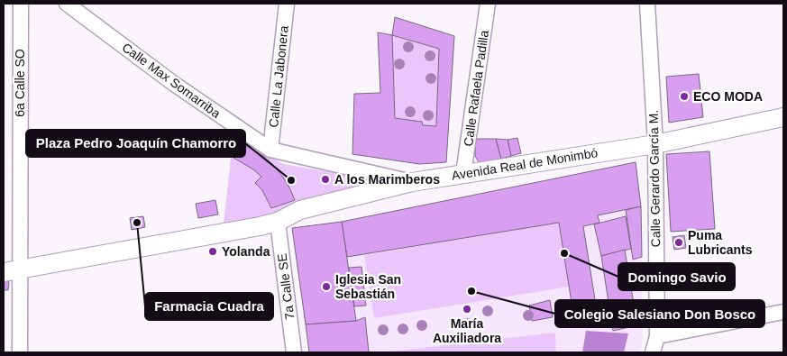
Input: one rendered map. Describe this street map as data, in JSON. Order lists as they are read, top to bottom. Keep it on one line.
{"streets":{"street":["Calle La Jabonera","Calle Max Somarriba","6a Calle SO","Calle Rafaela Padilla","Avenida Real de Monimbó","Calle Gerardo García M.","7a Calle SE"]},"crossings":[["Calle La Jabonera","Calle Max Somarriba"],["Calle Max Somarriba","Avenida Real de Monimbó"],["6a Calle SO","Avenida Real de Monimbó"],["Calle Rafaela Padilla","Avenida Real de Monimbó"],["Avenida Real de Monimbó","Calle Gerardo García M."],["Avenida Real de Monimbó","7a Calle SE"]],"places":["ECO MODA","A los Marimberos","Plaza Pedro Joaquín Chamorro","Farmacia Cuadra","Puma Lubricants","Yolanda","Domingo Savio","Iglesia San Sebastián","Colegio Salesiano Don Bosco","María Auxiliadora"]}
